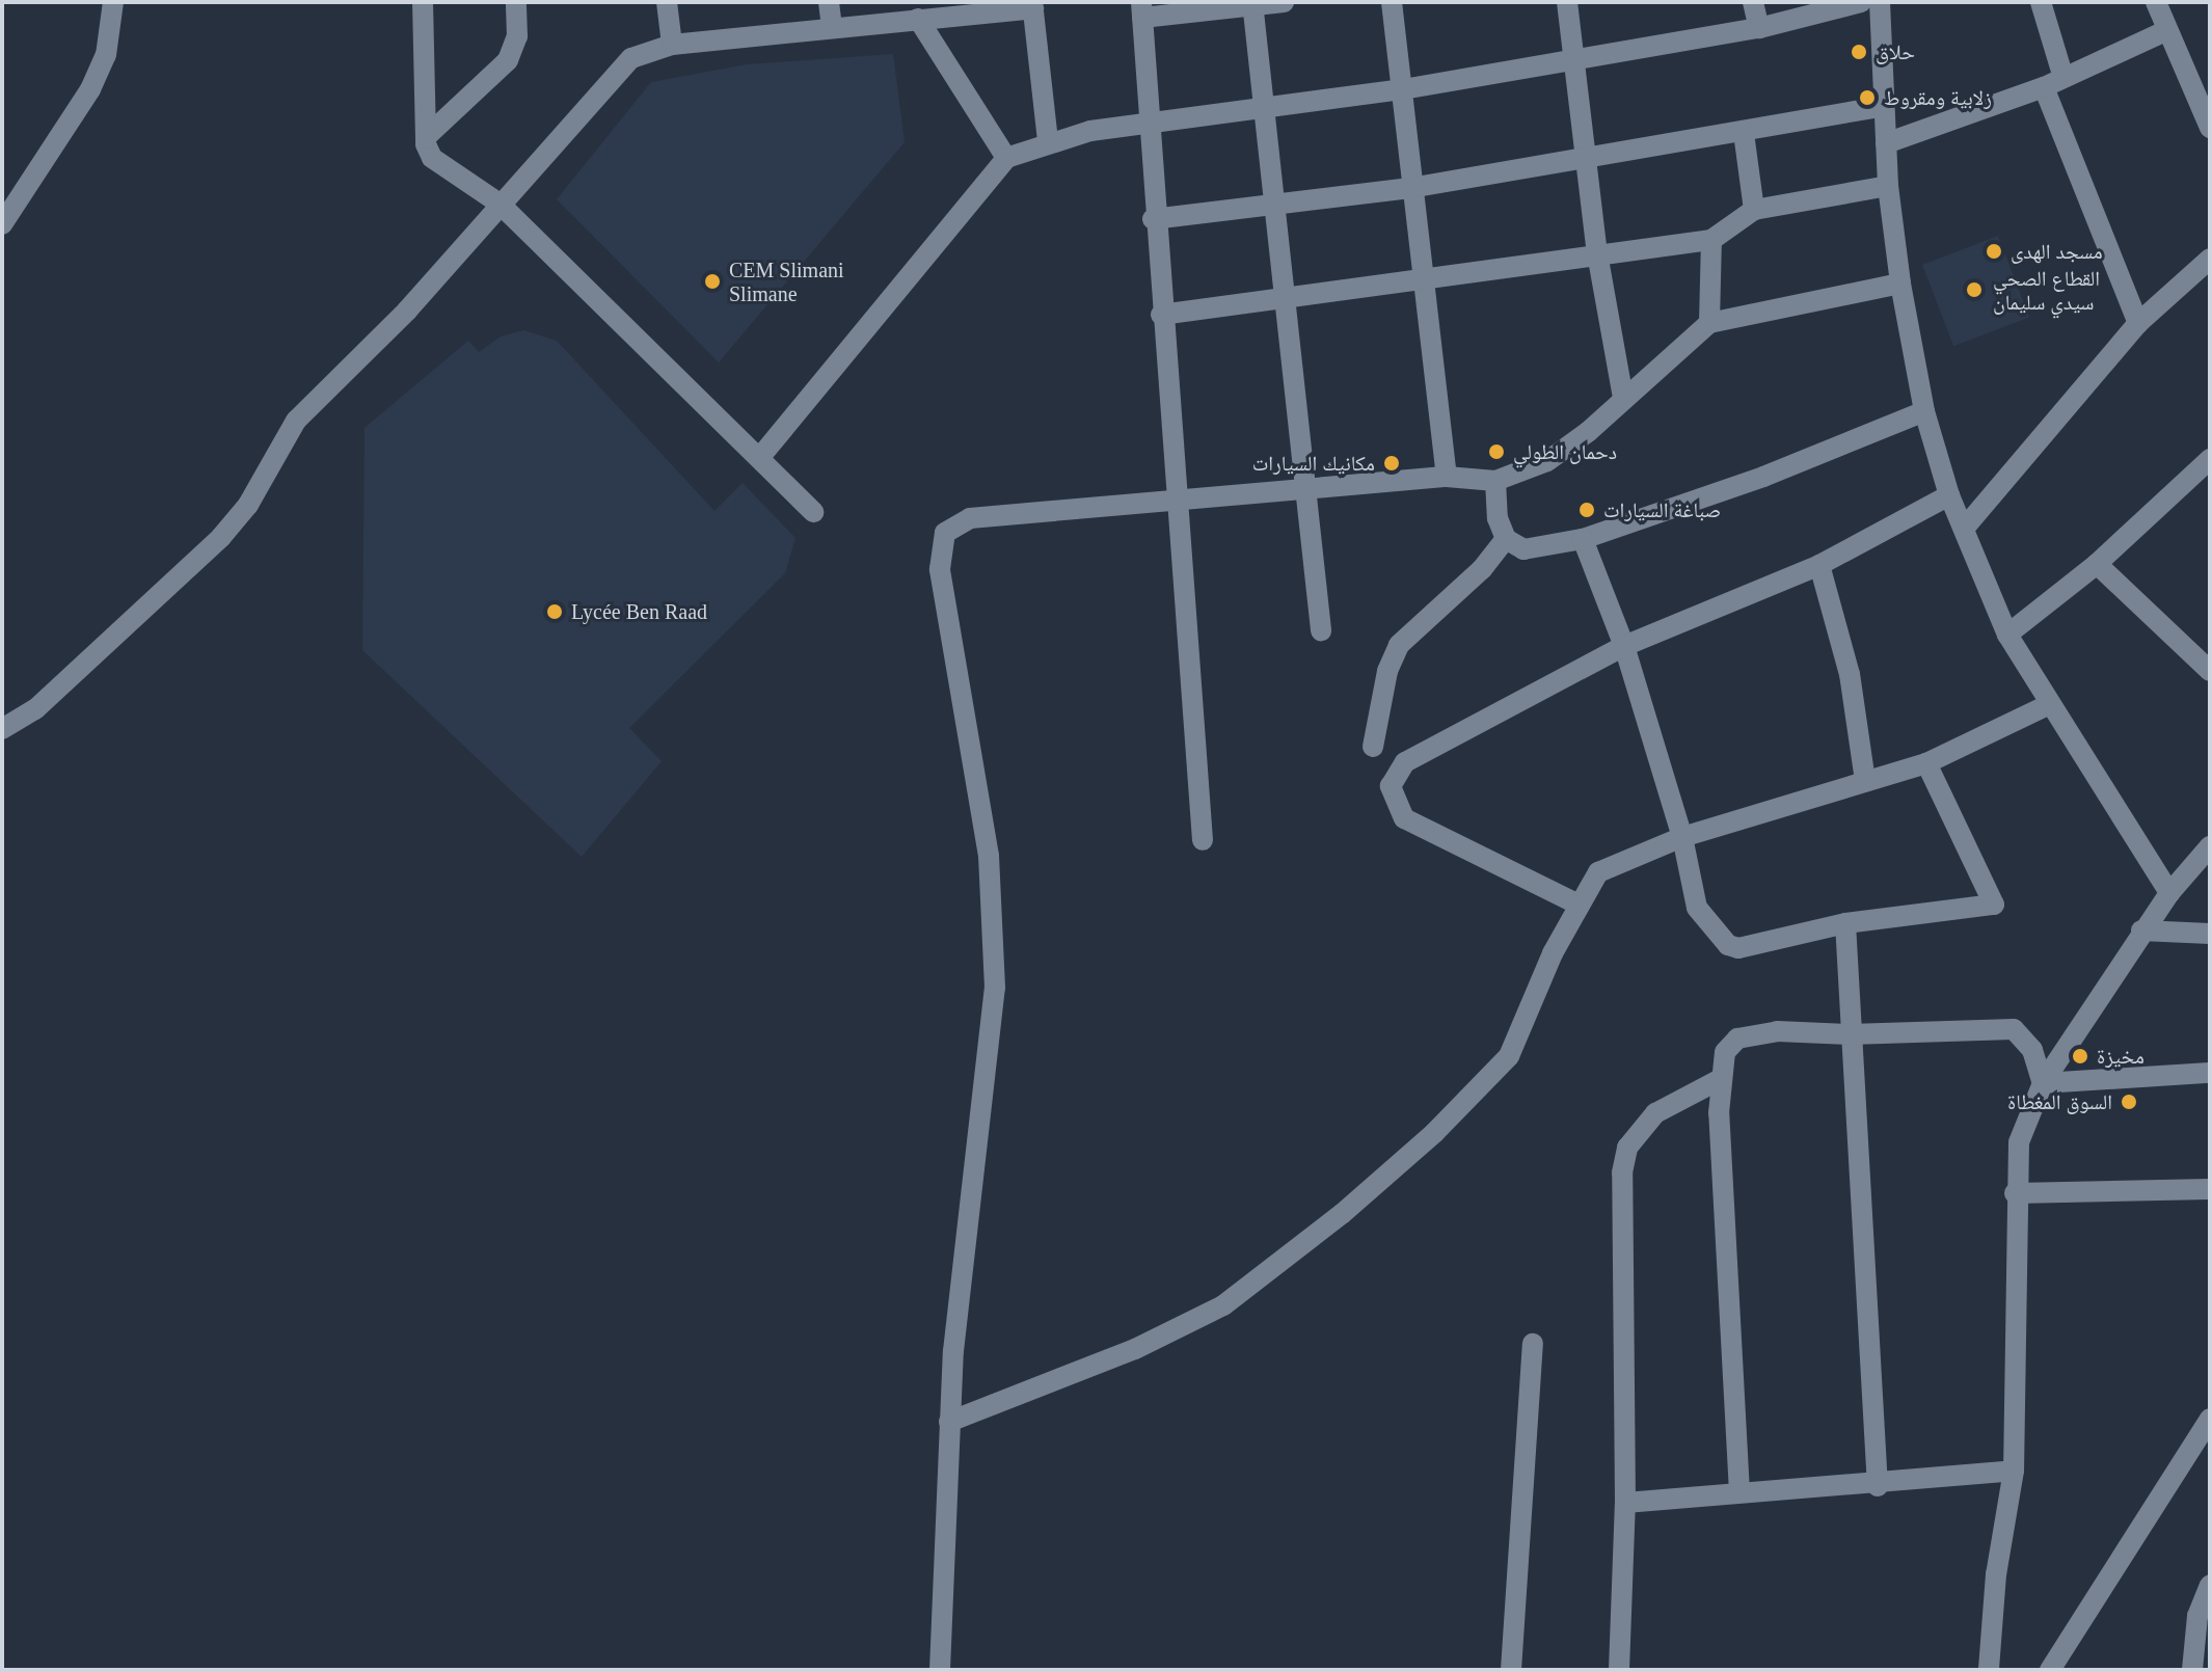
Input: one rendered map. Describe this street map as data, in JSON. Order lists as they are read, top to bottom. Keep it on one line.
{"places":["حلاق","زلابية ومقروط","مسجد الهدى","CEM Slimani Slimane","القطاع الصحي سيدي سليمان","دحمان الطولي","مكانيك السيارات","صباغة السيارات","Lycée Ben Raad","مخيزة","السوق المغطاة"]}
